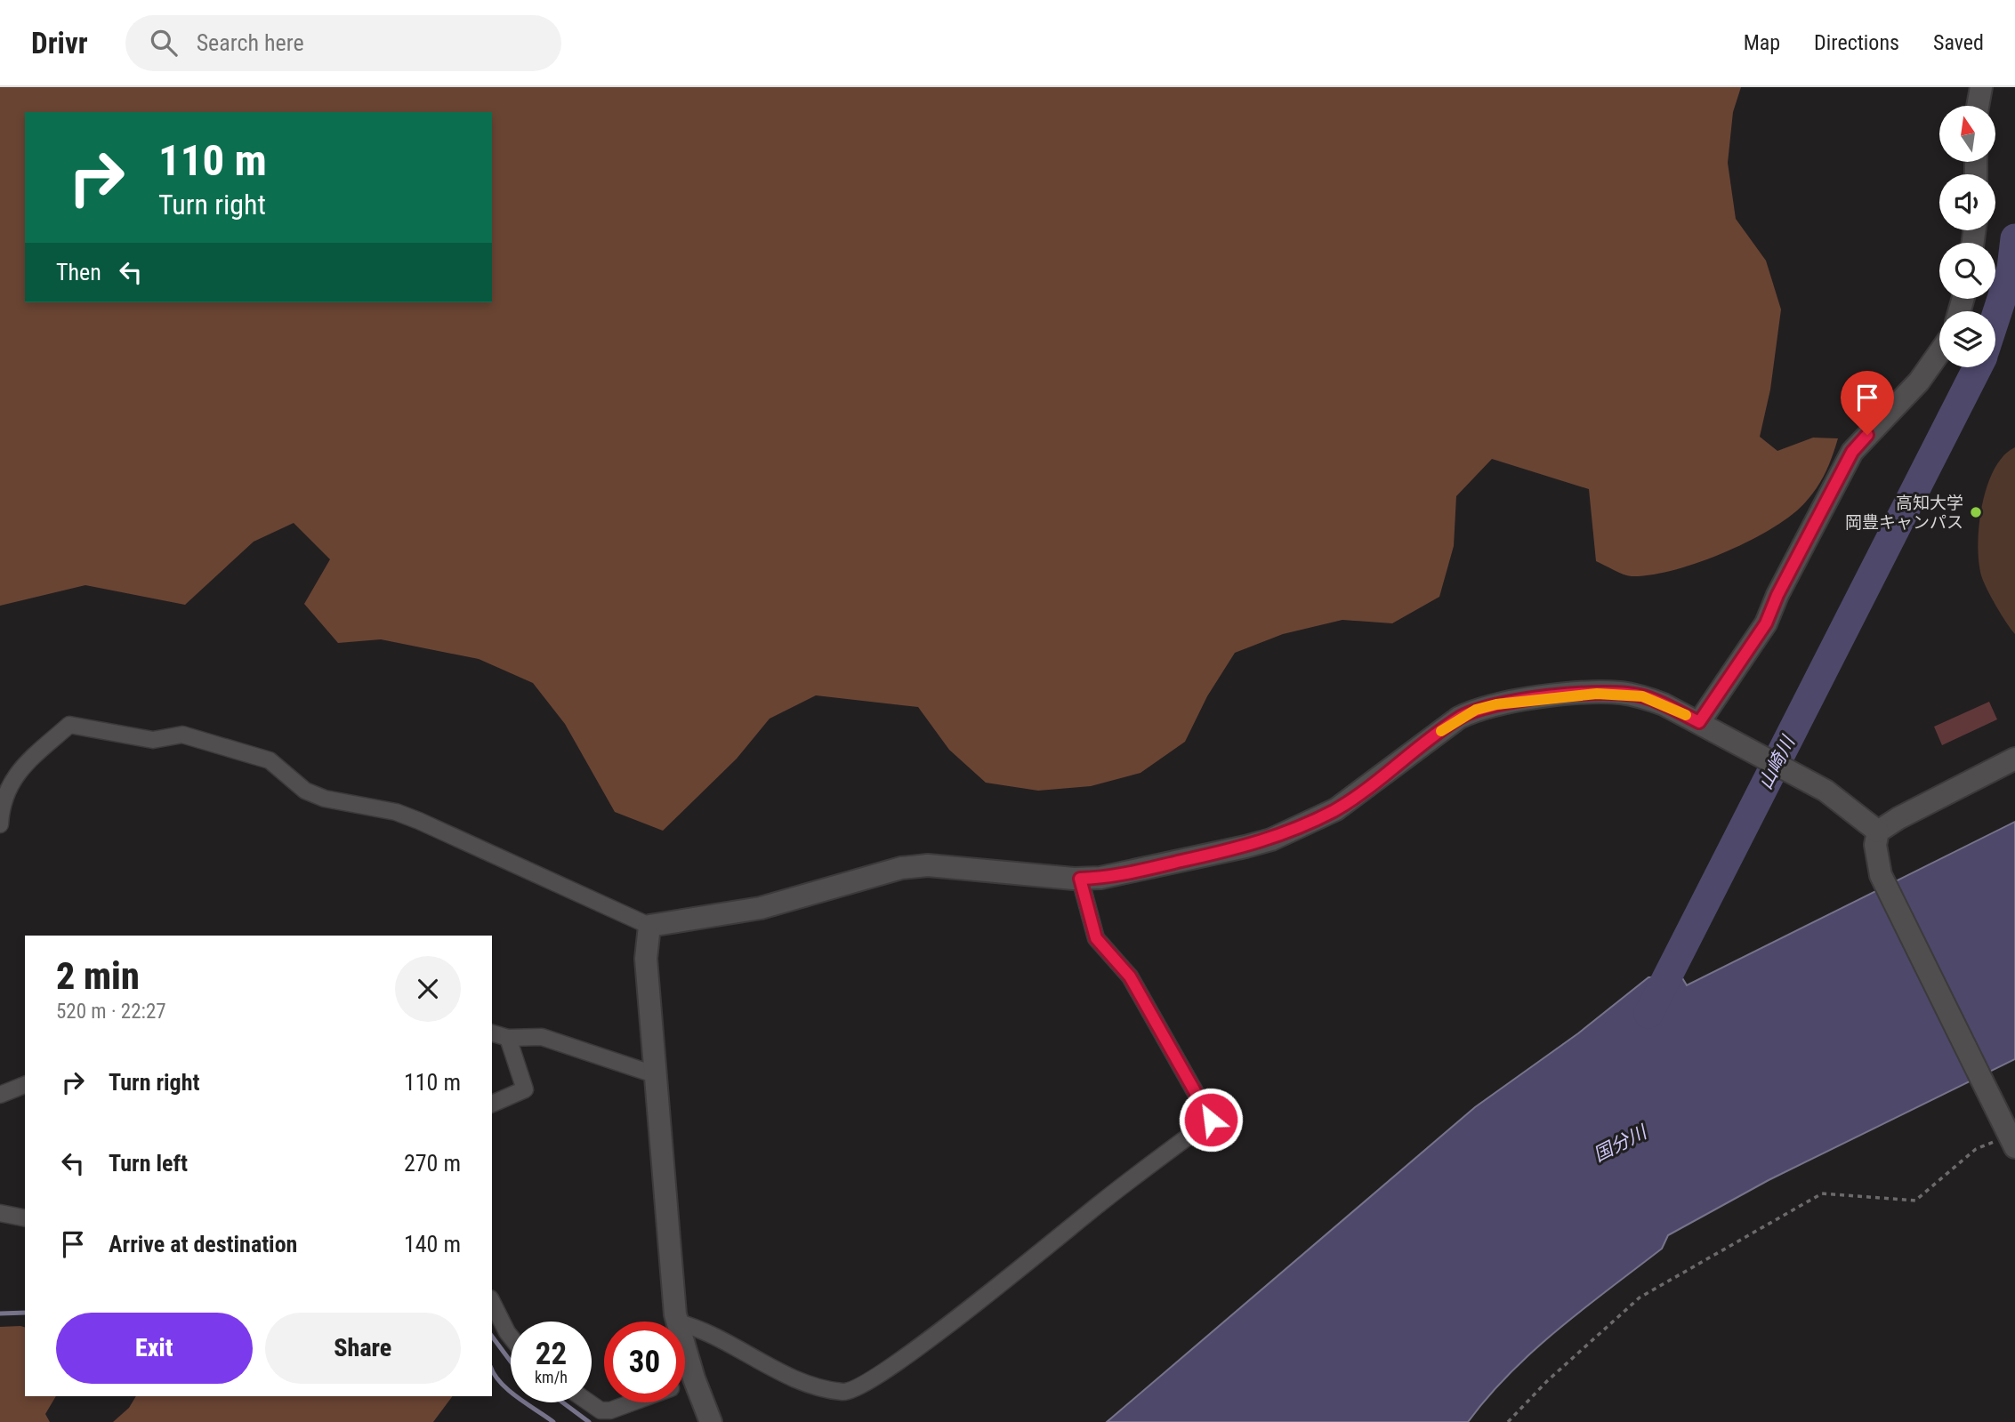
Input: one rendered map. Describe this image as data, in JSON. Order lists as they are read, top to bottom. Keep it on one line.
{"water":["山崎川","国分川"],"places":["高知大学 岡豊キャンパス"],"north":"top","page":{"header":"Drivr","search":"Search here","nav":["Map","Directions","Saved"],"turn":["110 m","Turn right"],"then":"Then","heading":["2 min","520 m · 22:27"],"list":[{"name":"Turn right","value":"110 m"},{"name":"Turn left","value":"270 m"},{"name":"Arrive at destination","value":"140 m"}],"buttons":["Exit","Share"],"speed":"22 km/h","limit":"30"}}
